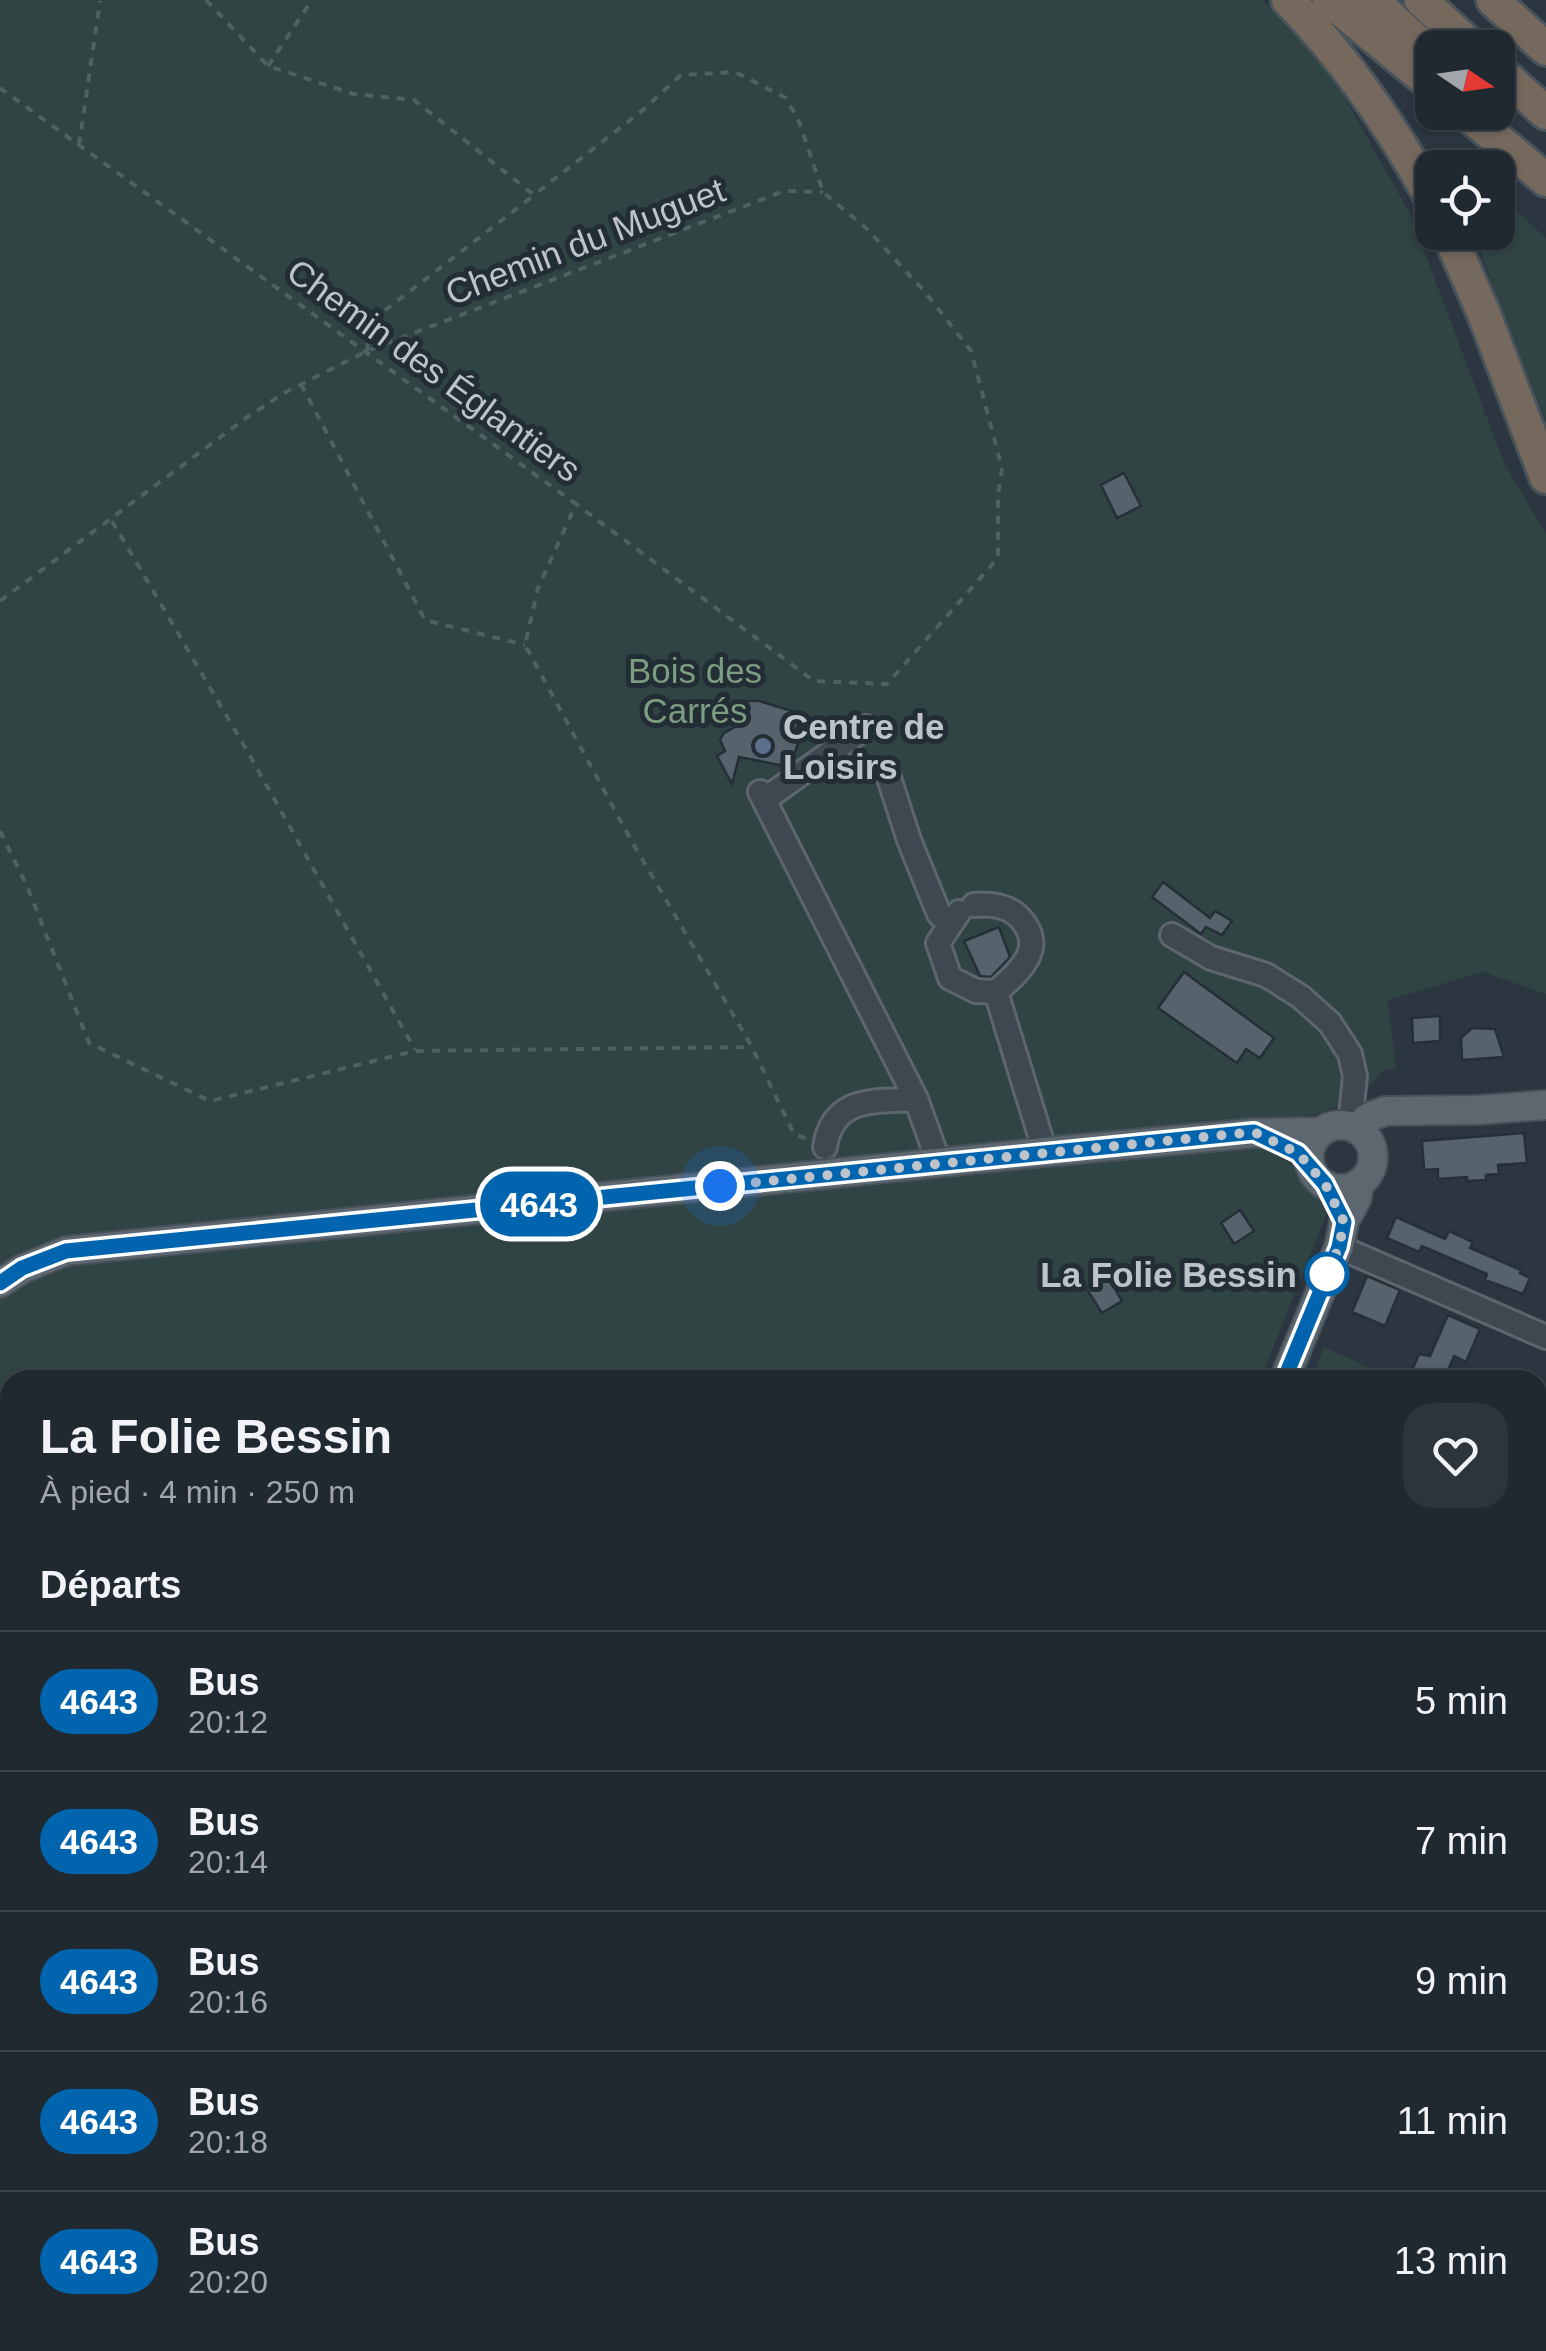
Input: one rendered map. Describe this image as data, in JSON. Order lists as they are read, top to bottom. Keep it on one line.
{"streets":{"path":["Chemin du Muguet","Chemin des Églantiers"]},"crossings":[["Chemin du Muguet","Chemin des Églantiers"]],"parks":["Bois des Carrés"],"places":["Centre de Loisirs","La Folie Bessin"],"lines":["bus line 4643"],"north":"right","page":{"on_map":"4643","heading":[["La Folie Bessin","À pied · 4 min · 250 m"],"Départs"],"list":[{"mark":"4643","name":"Bus","note":"20:12","value":"5 min"},{"mark":"4643","name":"Bus","note":"20:14","value":"7 min"},{"mark":"4643","name":"Bus","note":"20:16","value":"9 min"},{"mark":"4643","name":"Bus","note":"20:18","value":"11 min"},{"mark":"4643","name":"Bus","note":"20:20","value":"13 min"}]}}
